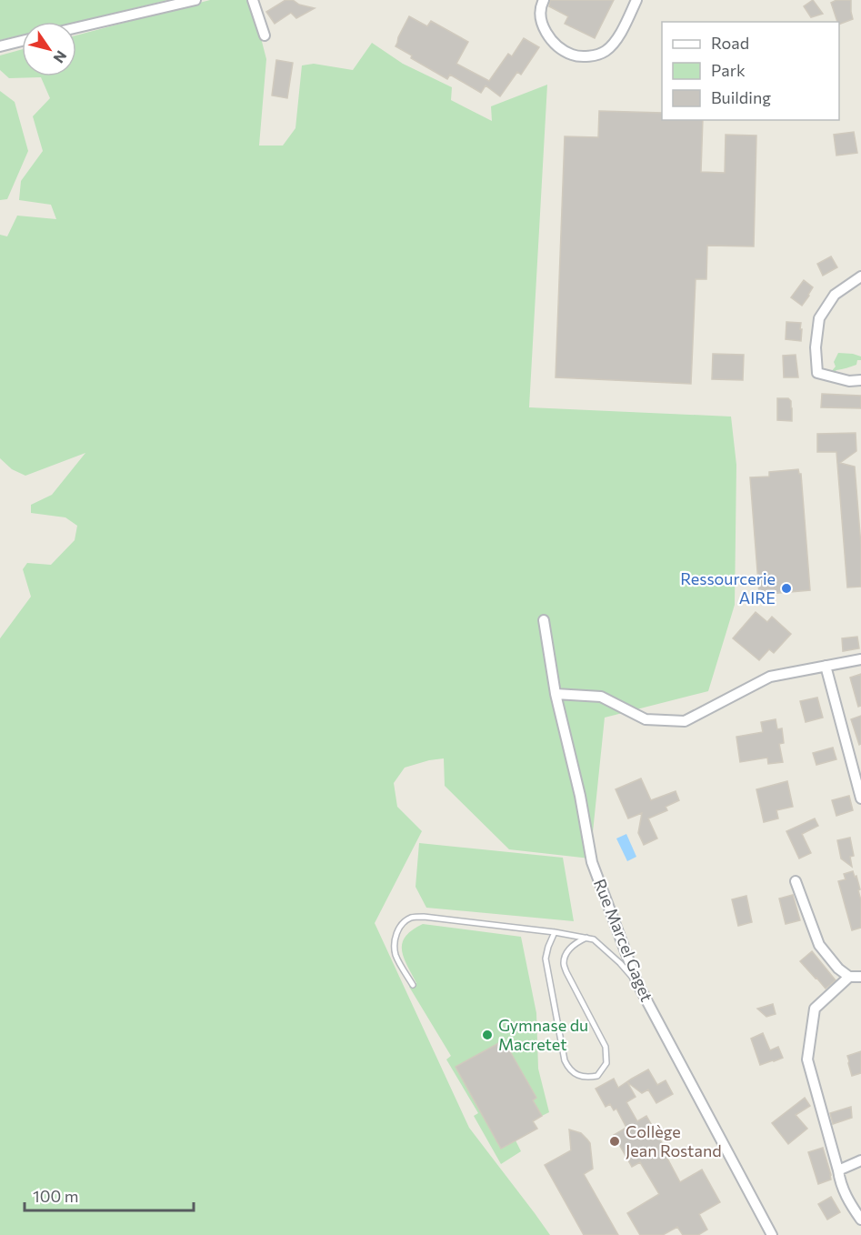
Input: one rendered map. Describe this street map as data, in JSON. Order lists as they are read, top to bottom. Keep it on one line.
{"streets":{"street":["Rue Marcel Gaget"]},"places":["Ressourcerie AIRE","Gymnase du Macretet","Collège Jean Rostand"],"legend":["Road","Park","Building"],"scale_bar":"100 m","north":"bottom right"}
